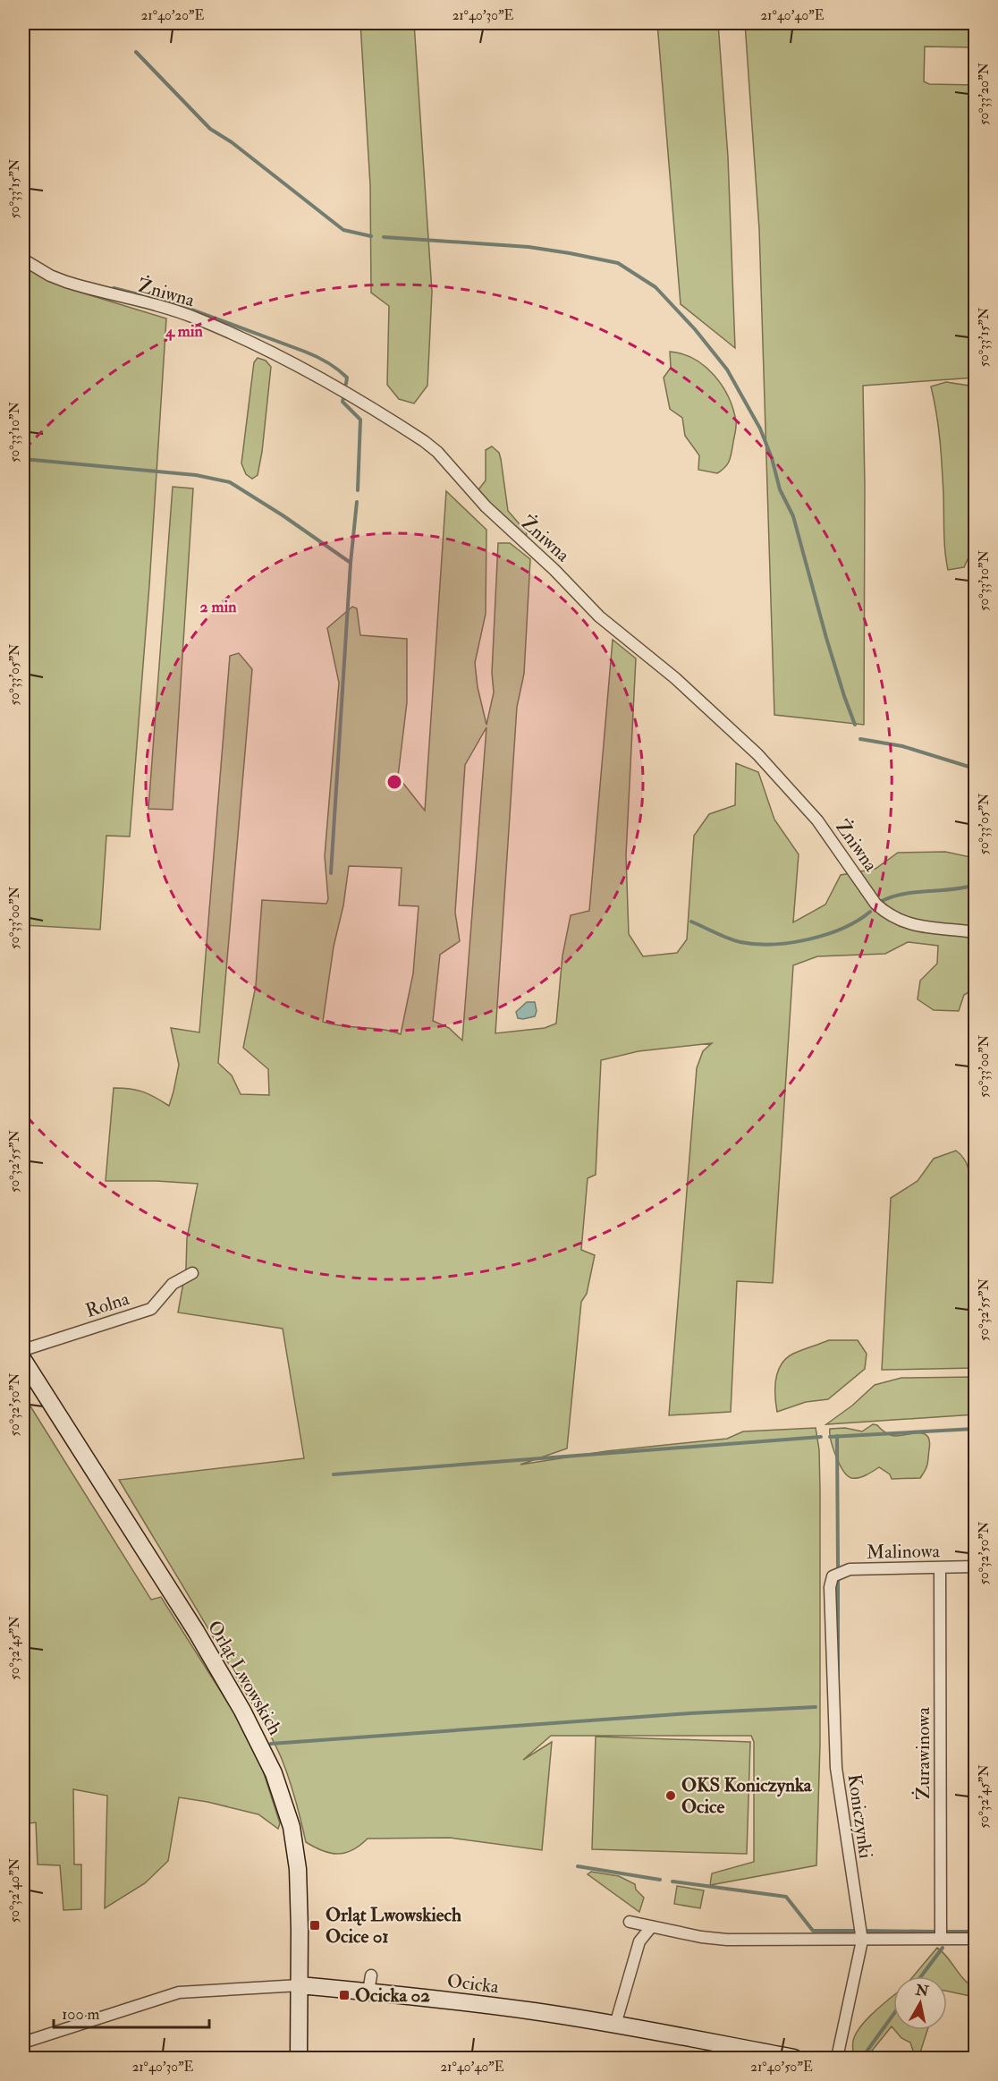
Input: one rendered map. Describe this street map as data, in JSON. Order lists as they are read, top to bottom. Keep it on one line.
{"streets":{"street":["Żniwna","Rolna","Malinowa","Orląt Lwowskich","Żurawinowa","Koniczynki","Ocicka"]},"crossings":[["Malinowa","Żurawinowa"],["Malinowa","Koniczynki"],["Orląt Lwowskich","Ocicka"]],"places":{"other":["OKS Koniczynka Ocice"],"transit":["Orląt Lwowskiech Ocice 01","Ocicka 02"]},"scale_bar":"100 m","north":"top","coordinates":["21°40'20\"E","21°40'30\"E","21°40'40\"E","50°33'20\"N","50°33'15\"N","50°33'10\"N","50°33'05\"N","50°33'00\"N","50°32'55\"N","50°32'50\"N","50°32'45\"N","50°32'40\"N","21°40'50\"E"],"rings":["4 min","2 min"]}
